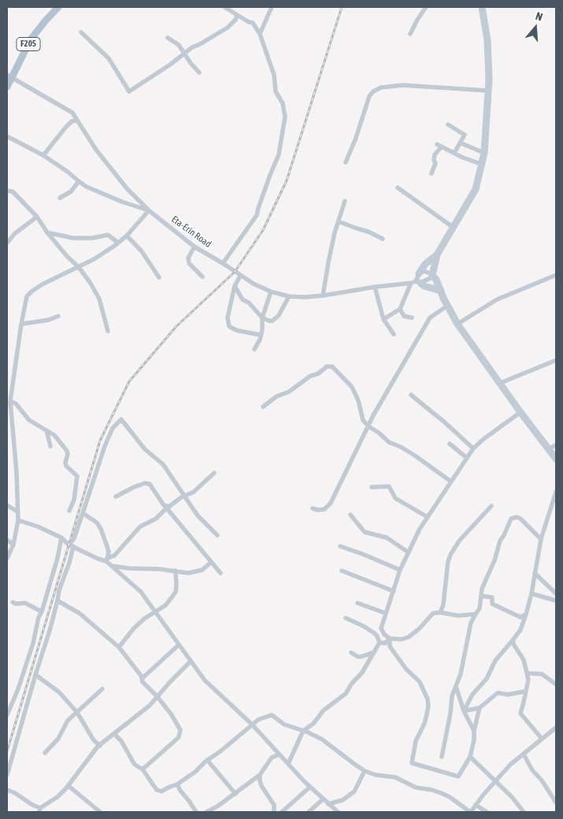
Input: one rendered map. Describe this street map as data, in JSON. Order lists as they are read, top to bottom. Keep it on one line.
{"streets":{"main road":["F205"],"street":["Eta-Erin Road"]},"crossings":[["F205","Eta-Erin Road"]],"north":"top"}
